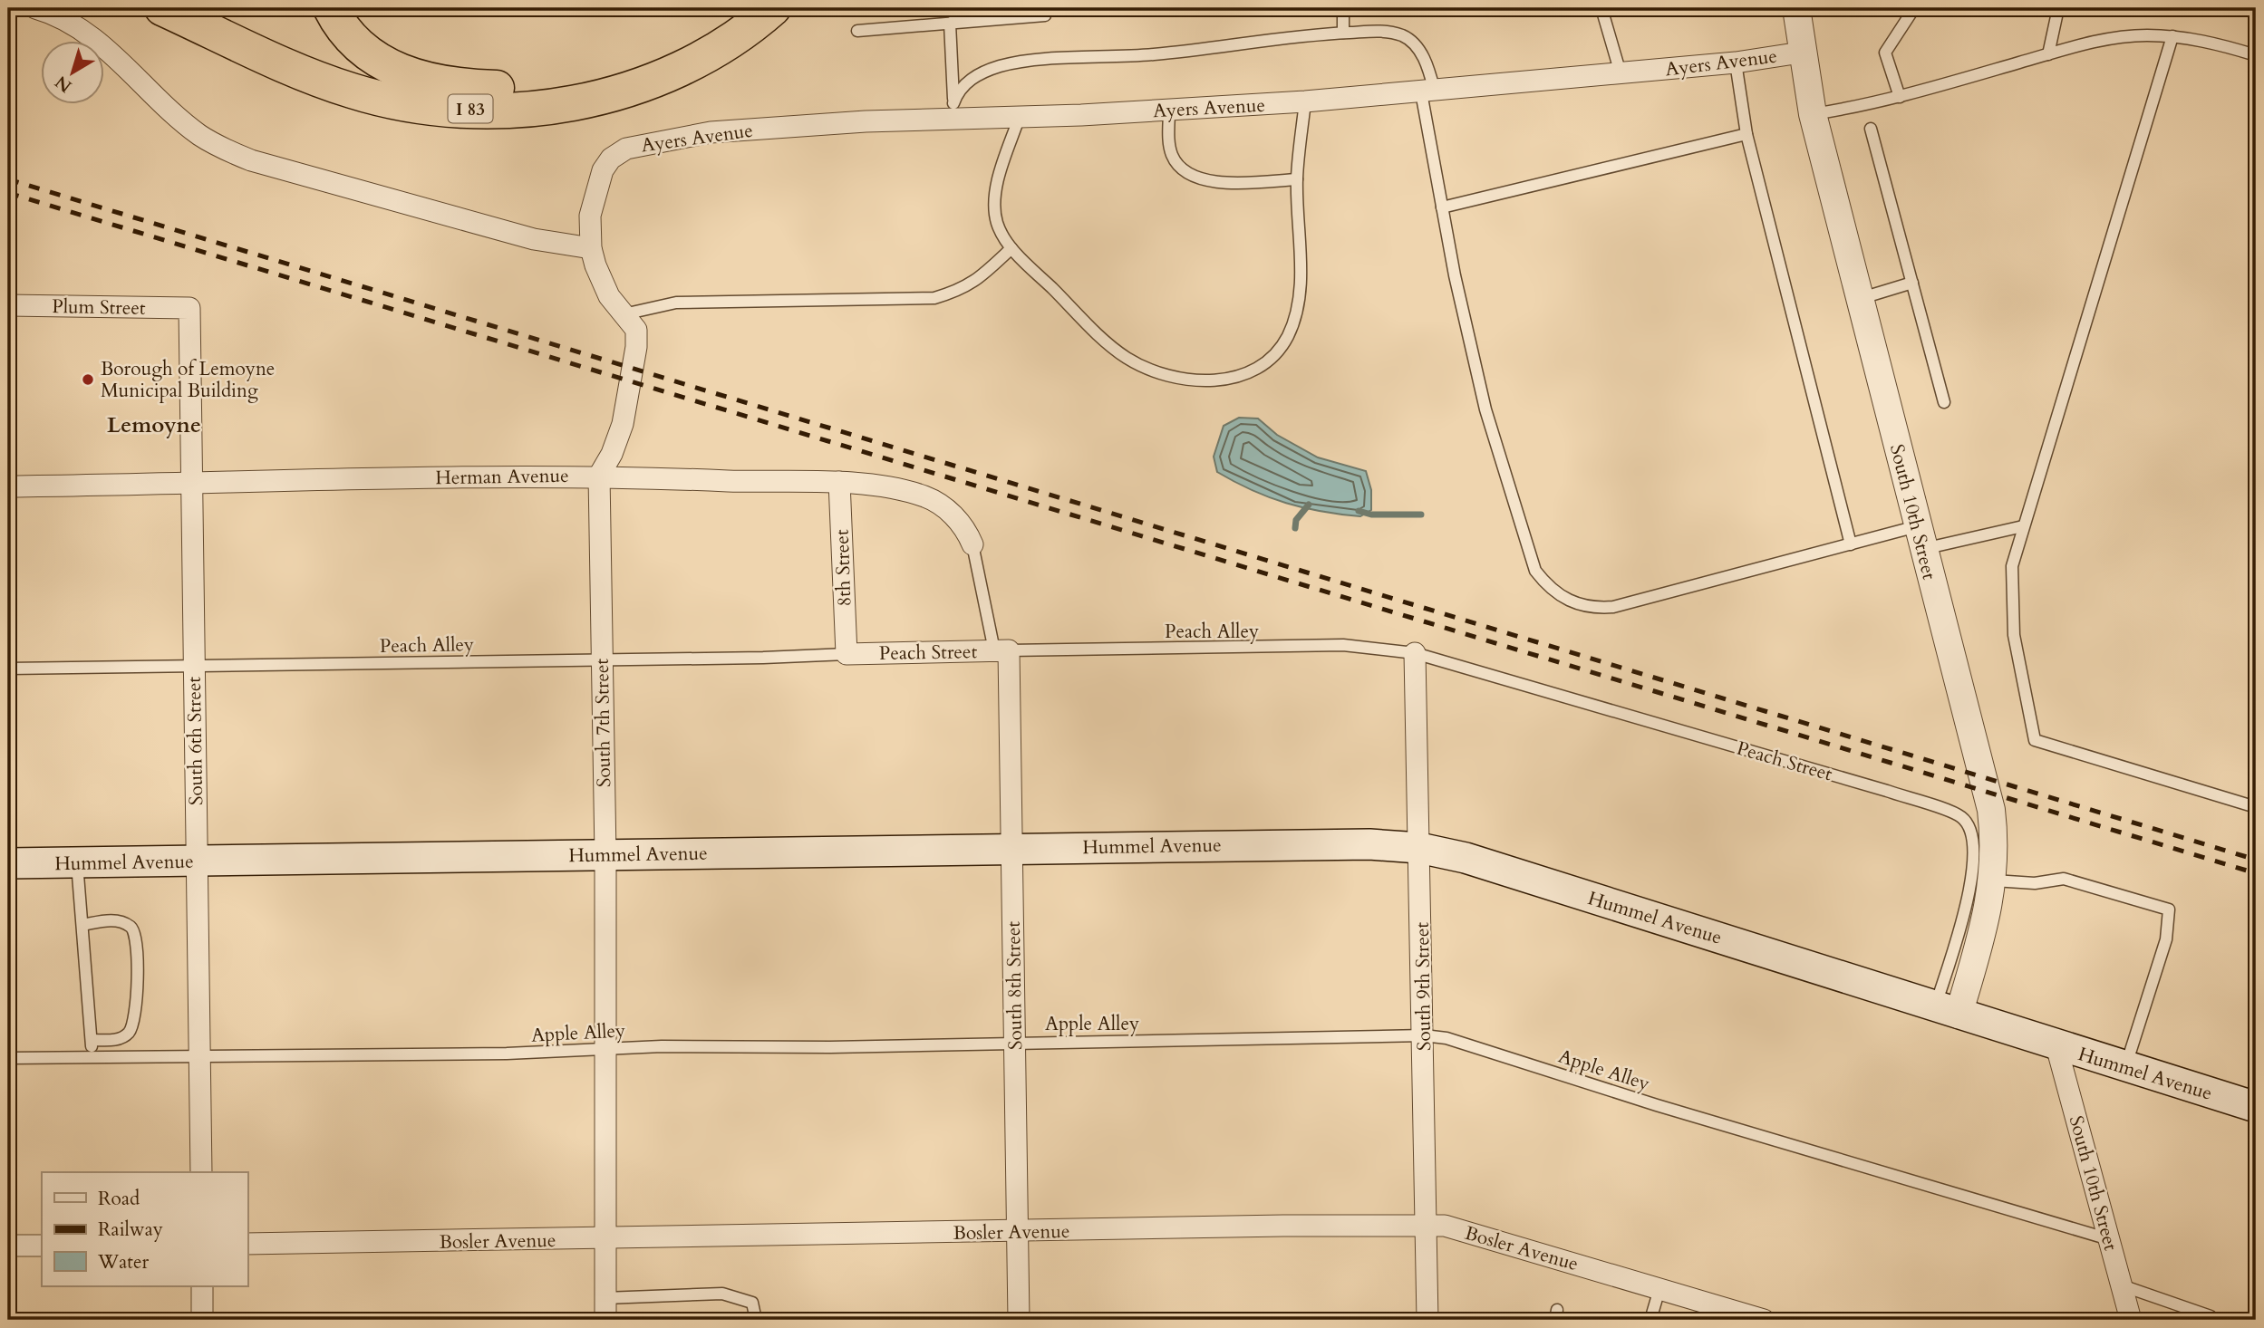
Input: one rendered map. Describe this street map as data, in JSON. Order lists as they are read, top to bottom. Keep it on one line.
{"streets":{"highway":["I 83"],"main road":["Hummel Avenue"],"street":["Ayers Avenue","Plum Street","Herman Avenue","South 10th Street","8th Street","Peach Street","South 7th Street","South 6th Street","South 8th Street","South 9th Street","Bosler Avenue"],"lane":["Peach Alley","Apple Alley"]},"crossings":[["Ayers Avenue","South 10th Street"],["Ayers Avenue","South 7th Street"],["Plum Street","South 6th Street"],["Herman Avenue","8th Street"],["Herman Avenue","South 7th Street"],["Herman Avenue","South 6th Street"],["South 10th Street","Peach Street"],["South 10th Street","Hummel Avenue"],["South 10th Street","Apple Alley"],["8th Street","Peach Alley"],["8th Street","Peach Street"],["Peach Alley","Peach Street"],["Peach Alley","South 7th Street"],["Peach Alley","South 6th Street"],["Peach Alley","South 8th Street"],["Peach Alley","South 9th Street"],["Peach Street","Hummel Avenue"],["Peach Street","South 8th Street"],["Peach Street","South 9th Street"],["South 7th Street","Hummel Avenue"],["South 7th Street","Apple Alley"],["South 7th Street","Bosler Avenue"],["South 6th Street","Hummel Avenue"],["South 6th Street","Apple Alley"],["Hummel Avenue","South 8th Street"],["Hummel Avenue","South 9th Street"],["South 8th Street","Apple Alley"],["South 8th Street","Bosler Avenue"],["South 9th Street","Apple Alley"],["South 9th Street","Bosler Avenue"]],"districts":["Lemoyne"],"places":["Borough of Lemoyne Municipal Building"],"legend":["Road","Railway","Water"],"north":"bottom left"}
